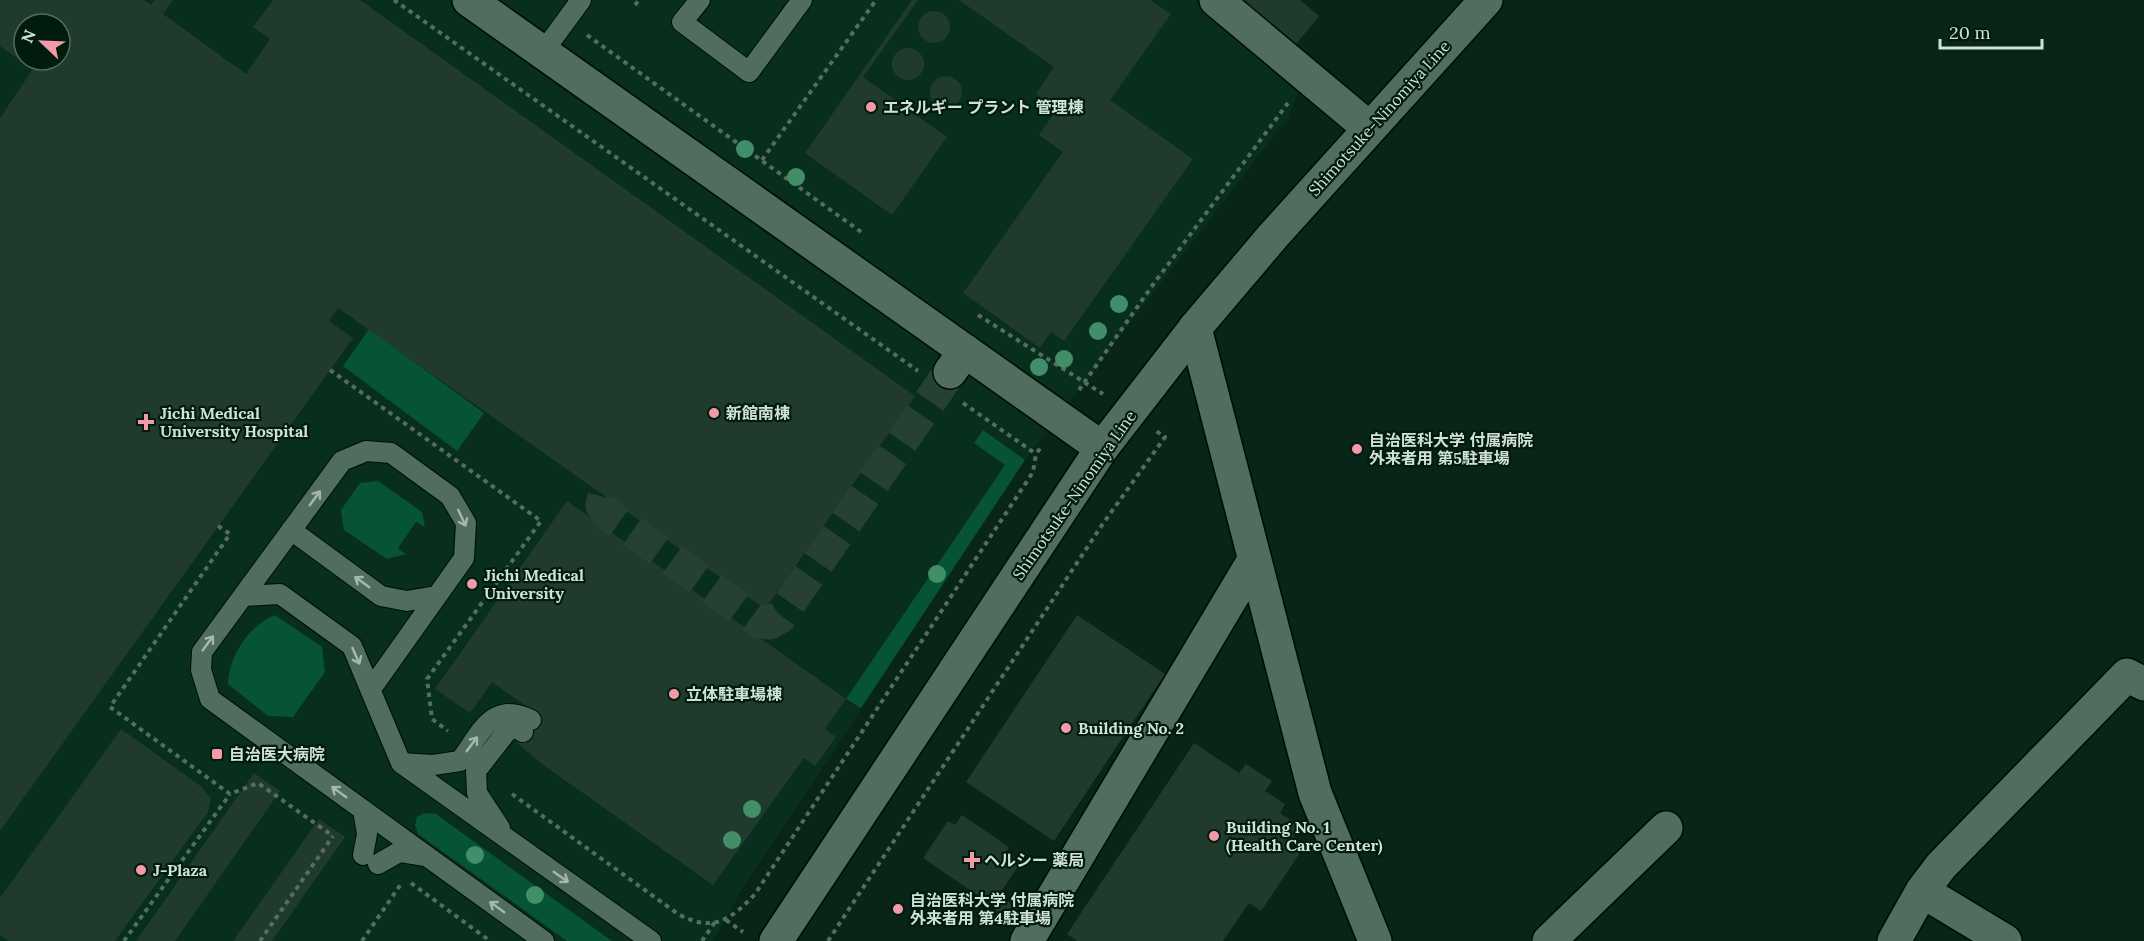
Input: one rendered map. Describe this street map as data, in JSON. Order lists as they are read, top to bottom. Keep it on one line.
{"streets":{"street":["Shimotsuke-Ninomiya Line"]},"places":{"other":["エネルギー プラント 管理棟","新館南棟","自治医科大学 付属病院 外来者用 第5駐車場","Jichi Medical University","立体駐車場棟","Building No. 2","Building No. 1 (Health Care Center)","J-Plaza","自治医科大学 付属病院 外来者用 第4駐車場"],"health":["Jichi Medical University Hospital","ヘルシー 薬局"],"transit":["自治医大病院"]},"scale_bar":"20 m","north":"top left"}
